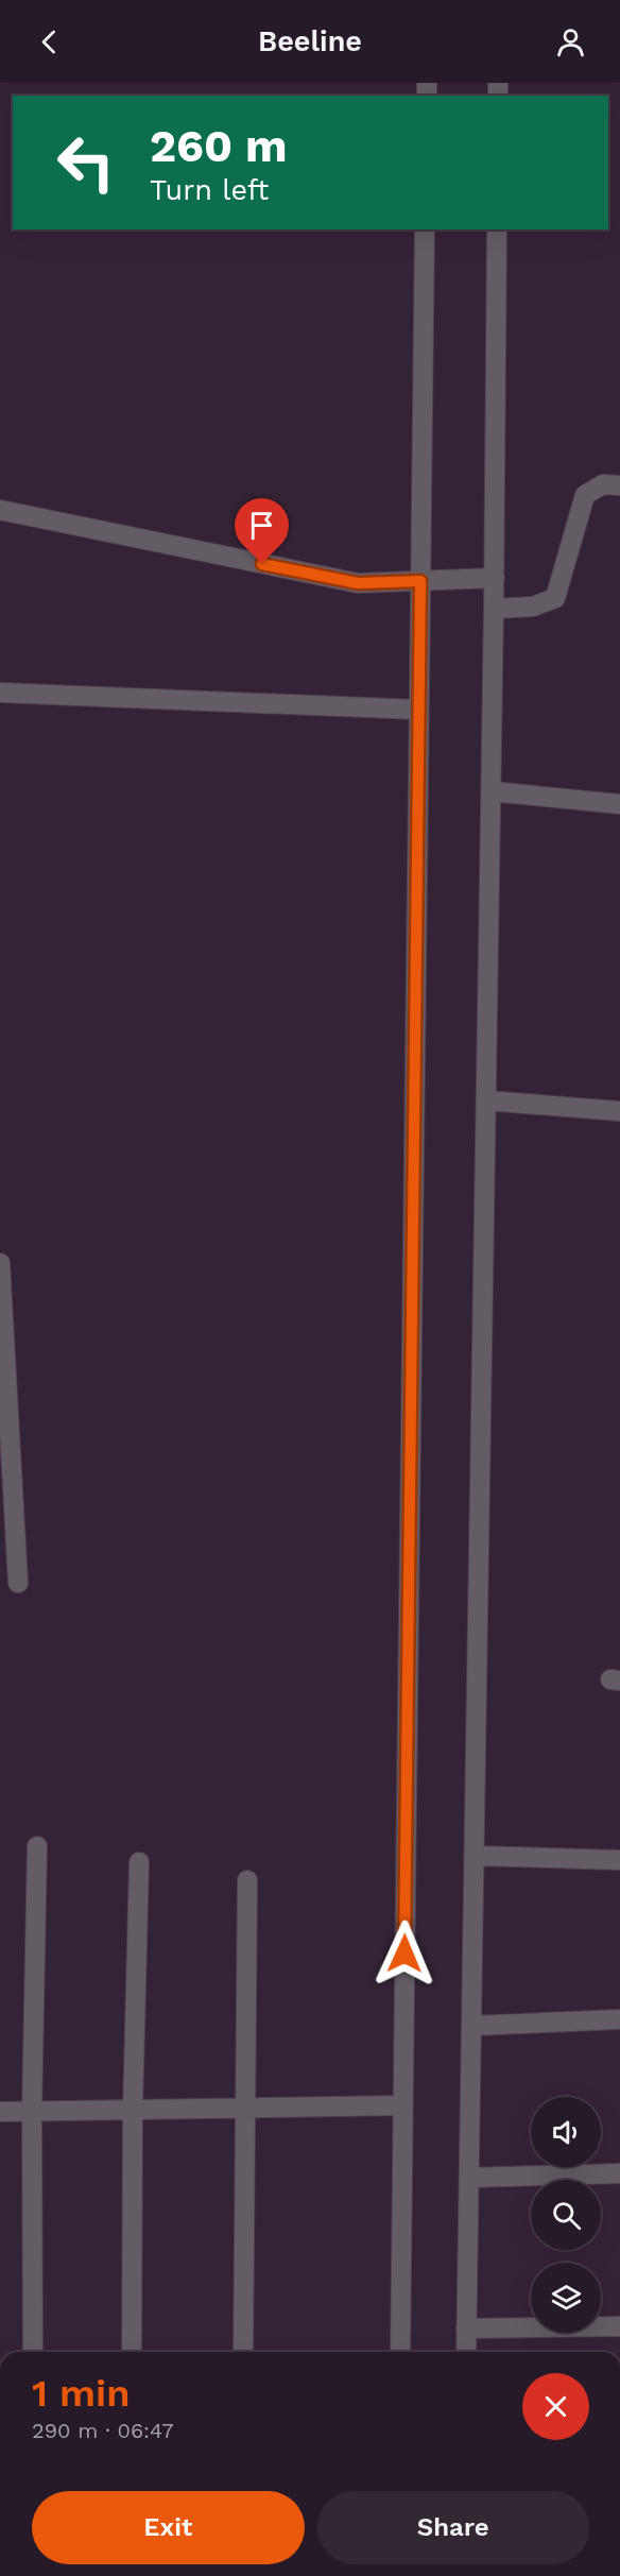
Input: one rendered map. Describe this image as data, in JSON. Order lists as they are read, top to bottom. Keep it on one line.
{"page":{"header":"Beeline","turn":["260 m","Turn left"],"heading":["1 min","290 m · 06:47"],"buttons":["Exit","Share"]}}
